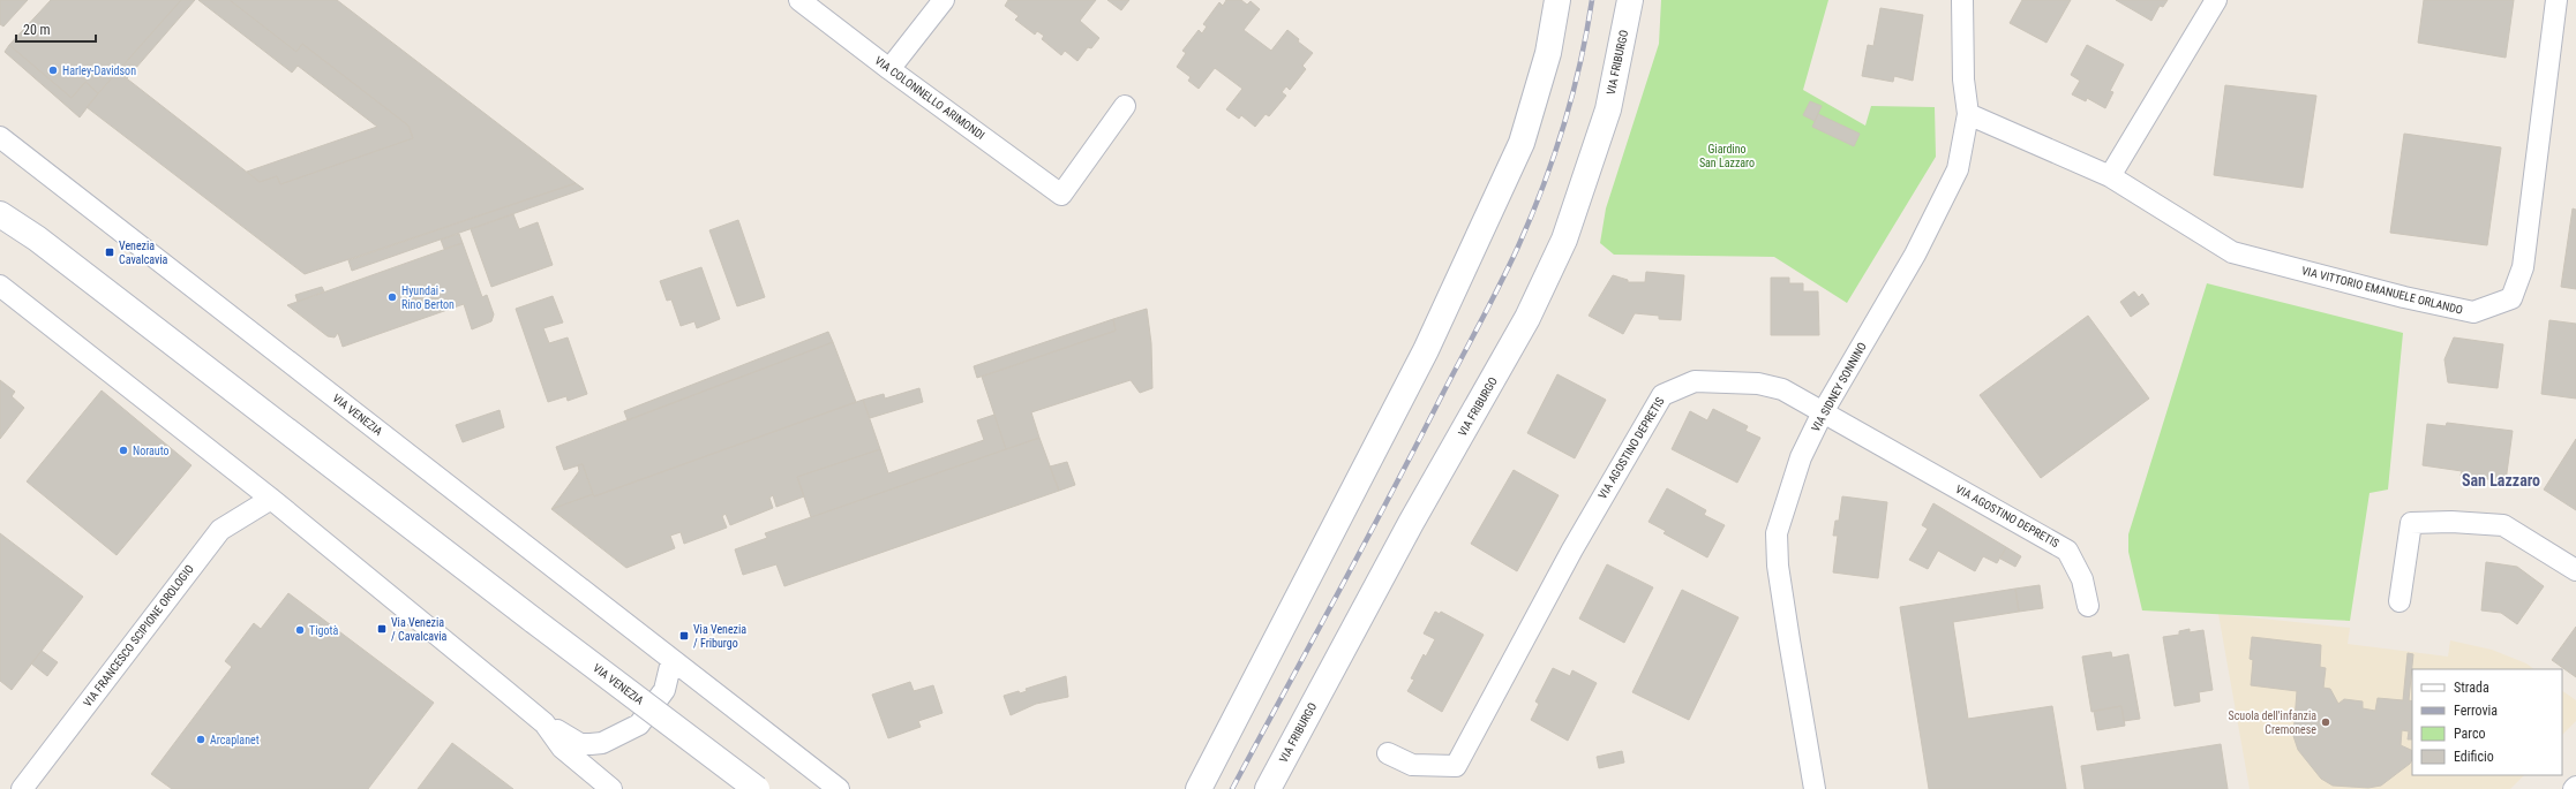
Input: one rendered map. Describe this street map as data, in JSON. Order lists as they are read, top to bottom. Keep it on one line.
{"streets":{"street":["VIA FRIBURGO","VIA COLONNELLO ARIMONDI","VIA VITTORIO EMANUELE ORLANDO","VIA SIDNEY SONNINO","VIA VENEZIA","VIA AGOSTINO DEPRETIS","VIA FRANCESCO SCIPIONE OROLOGIO"]},"crossings":[["VIA VITTORIO EMANUELE ORLANDO","VIA SIDNEY SONNINO"],["VIA SIDNEY SONNINO","VIA AGOSTINO DEPRETIS"],["VIA VENEZIA","VIA FRANCESCO SCIPIONE OROLOGIO"]],"districts":["San Lazzaro"],"parks":["Giardino San Lazzaro"],"places":{"other":["Harley-Davidson","Hyundai - Rino Berton","Norauto","Tigotà","Scuola dell'infanzia Cremonese","Arcaplanet"],"transit":["Venezia Cavalcavia","Via Venezia / Cavalcavia","Via Venezia / Friburgo"]},"legend":["Strada","Ferrovia","Parco","Edificio"],"scale_bar":"20 m"}
